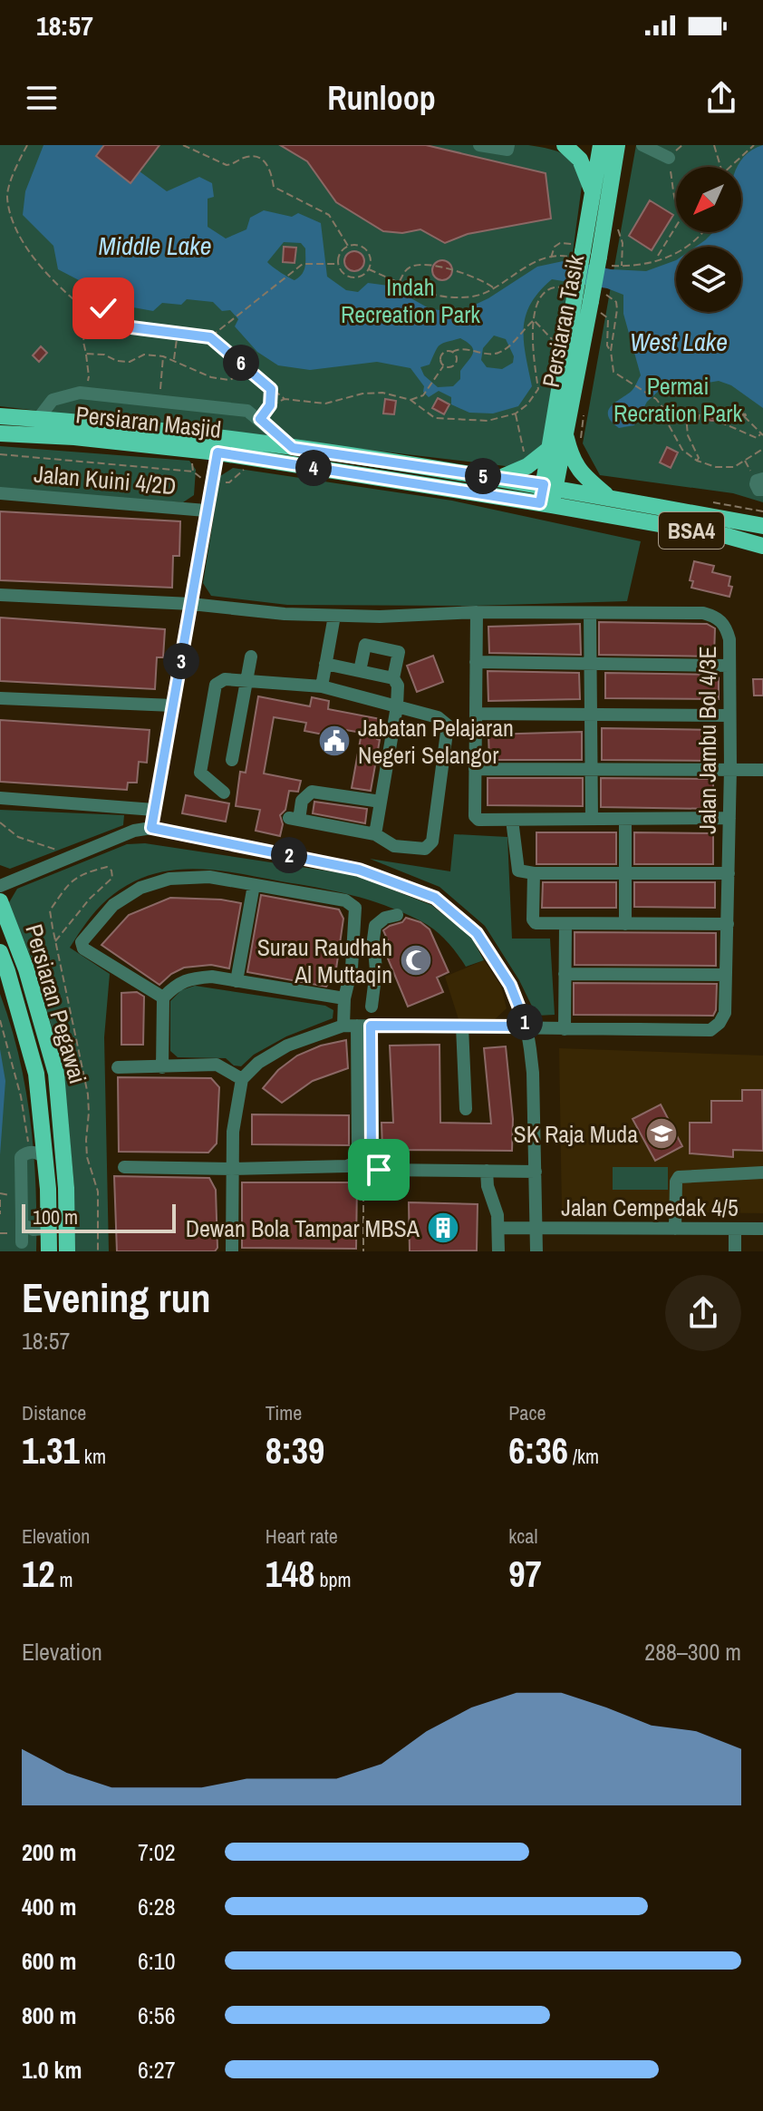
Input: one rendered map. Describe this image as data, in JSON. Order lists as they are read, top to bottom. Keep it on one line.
{"streets":{"main road":["Persiaran Tasik","Persiaran Masjid","BSA4","Persiaran Pegawai"],"street":["Jalan Kuini 4/2D","Jalan Jambu Bol 4/3E","Jalan Cempedak 4/5"]},"crossings":[["Persiaran Tasik","Persiaran Masjid"]],"water":["Middle Lake","West Lake"],"parks":["Indah Recreation Park","Permai Recration Park"],"places":{"public building":["Jabatan Pelajaran Negeri Selangor"],"mosque":["Surau Raudhah Al Muttaqin"],"school or university":["SK Raja Muda"],"building":["Dewan Bola Tampar MBSA"]},"scale_bar":"100 m","north":"bottom left","page":{"status":"18:57","header":"Runloop","pins":["6","4","5","3","2","1"],"scale":"100 m","heading":["Evening run","18:57"],"stats":[["Distance","1.31 km"],["Time","8:39"],["Pace","6:36 /km"],["Elevation","12 m"],["Heart rate","148 bpm"],["kcal","97"]],"chart":["Elevation","288–300 m"],"list":[{"name":"200 m","note":"7:02"},{"name":"400 m","note":"6:28"},{"name":"600 m","note":"6:10"},{"name":"800 m","note":"6:56"},{"name":"1.0 km","note":"6:27"}]}}
